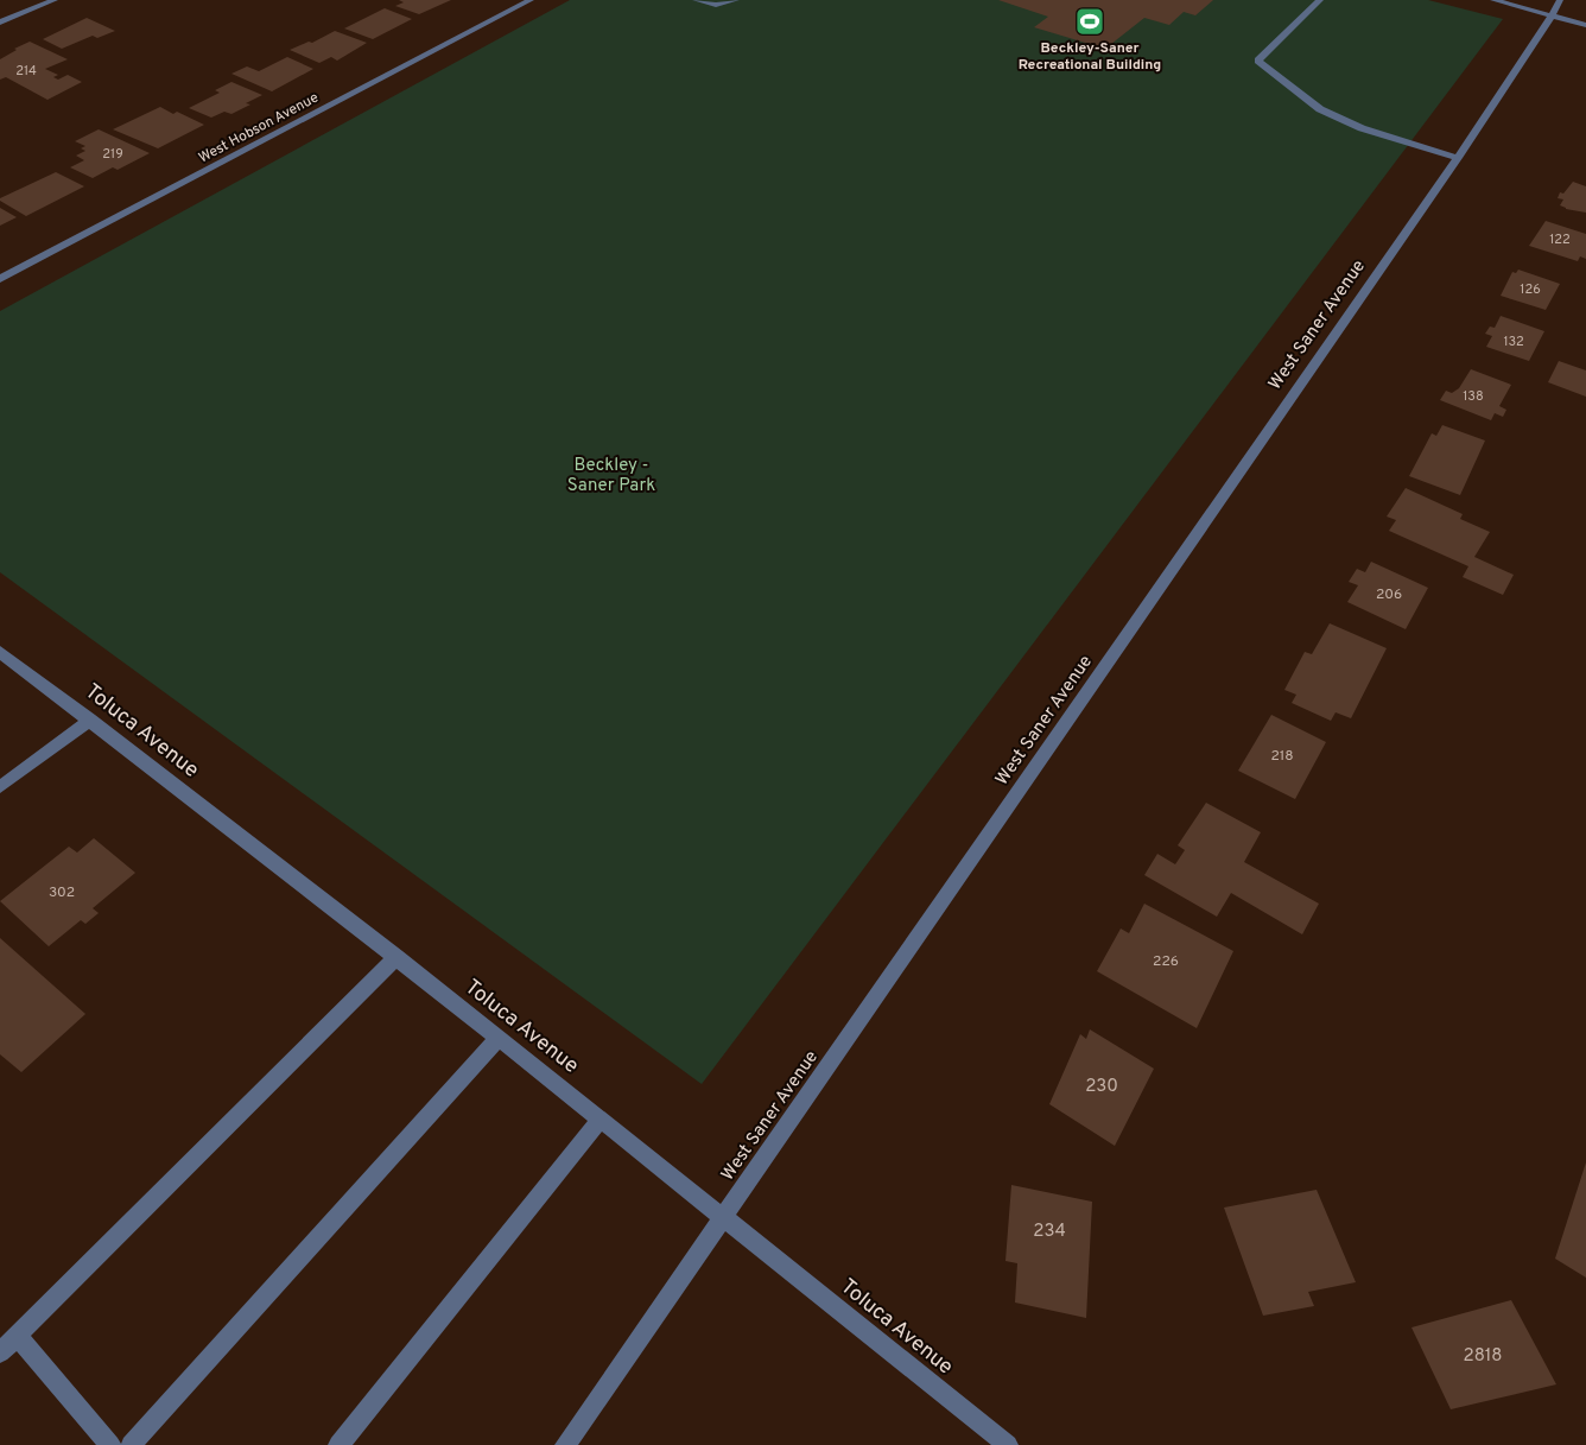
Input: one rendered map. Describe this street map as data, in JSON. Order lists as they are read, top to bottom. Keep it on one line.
{"streets":{"street":["West Hobson Avenue","West Saner Avenue","Toluca Avenue"]},"crossings":[["West Saner Avenue","Toluca Avenue"]],"parks":["Beckley - Saner Park"],"places":{"sports":["Beckley-Saner Recreational Building"]},"house_numbers":["214","219","122","126","132","138","206","218","302","226","230","234","2818"]}
